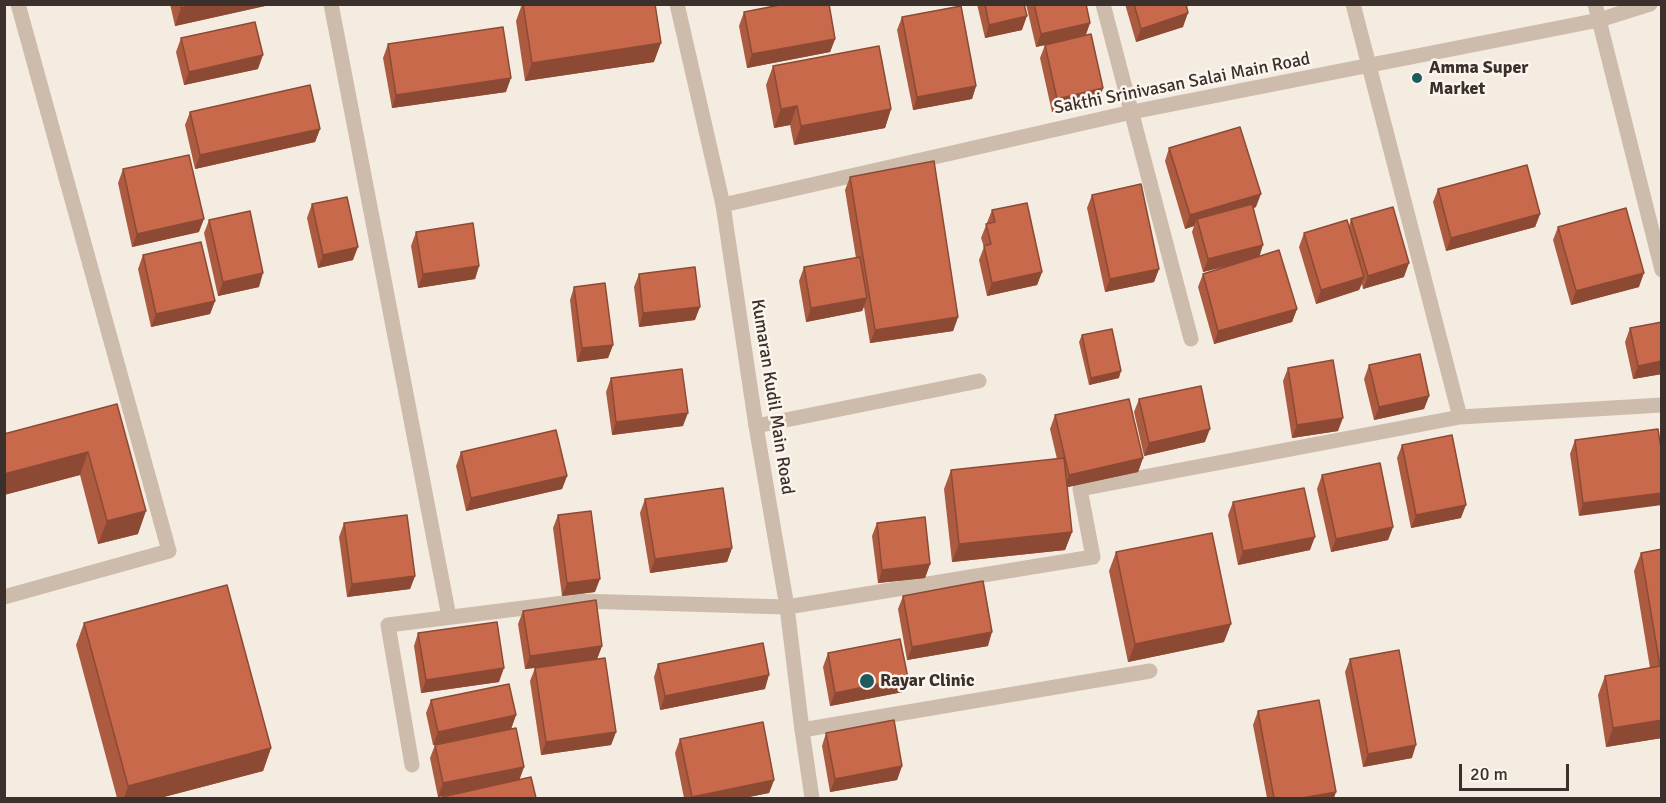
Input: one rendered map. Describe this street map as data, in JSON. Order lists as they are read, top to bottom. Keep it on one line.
{"streets":{"street":["Sakthi Srinivasan Salai Main Road","Kumaran Kudil Main Road"]},"crossings":[["Sakthi Srinivasan Salai Main Road","Kumaran Kudil Main Road"]],"places":["Amma Super Market","Rayar Clinic"],"scale_bar":"20 m"}
